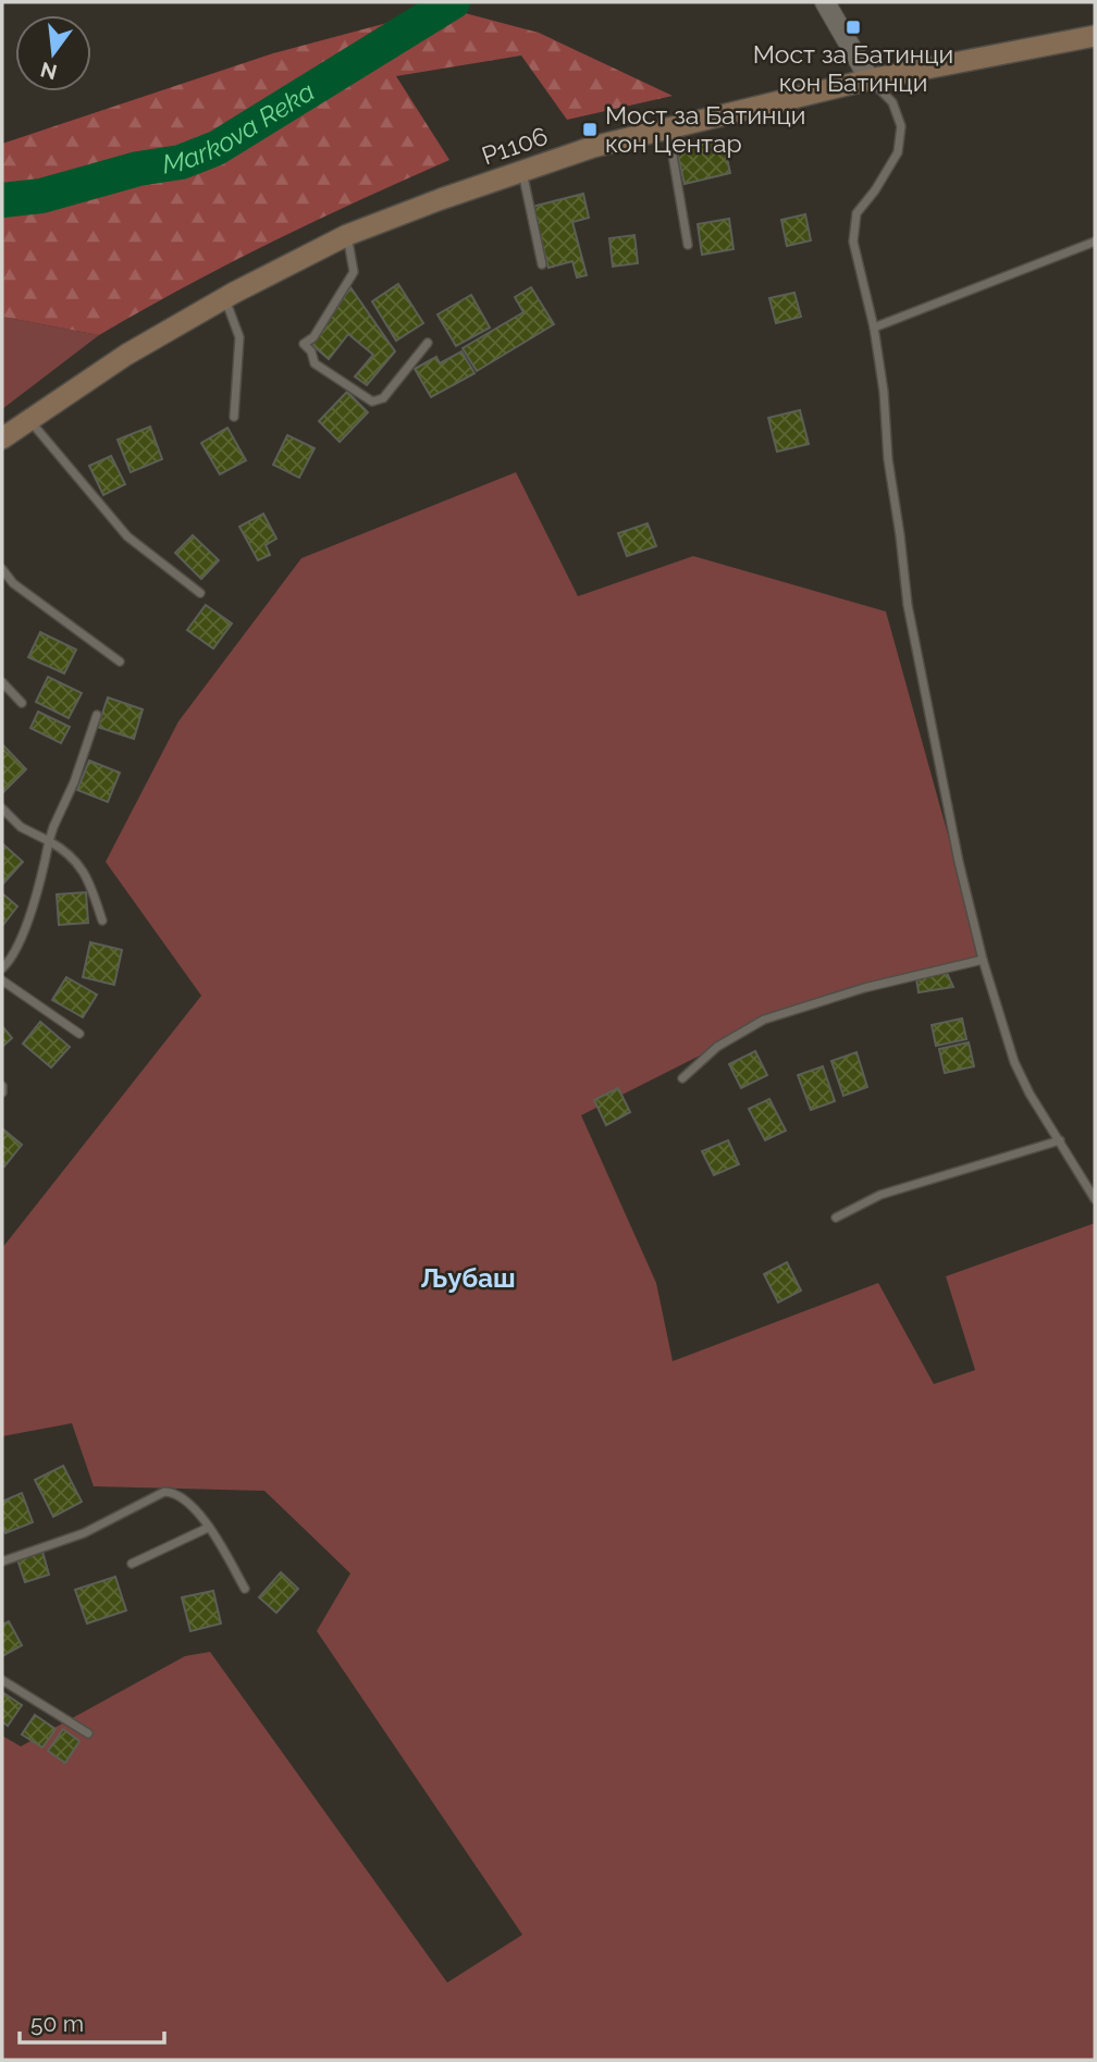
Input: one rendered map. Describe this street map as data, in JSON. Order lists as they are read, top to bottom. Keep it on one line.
{"streets":{"main road":["P1106"]},"districts":["Љубаш"],"water":["Markova Reka"],"places":{"transit":["Мост за Батинци кон Батинци","Мост за Батинци кон Центар"]},"scale_bar":"50 m","north":"bottom"}
